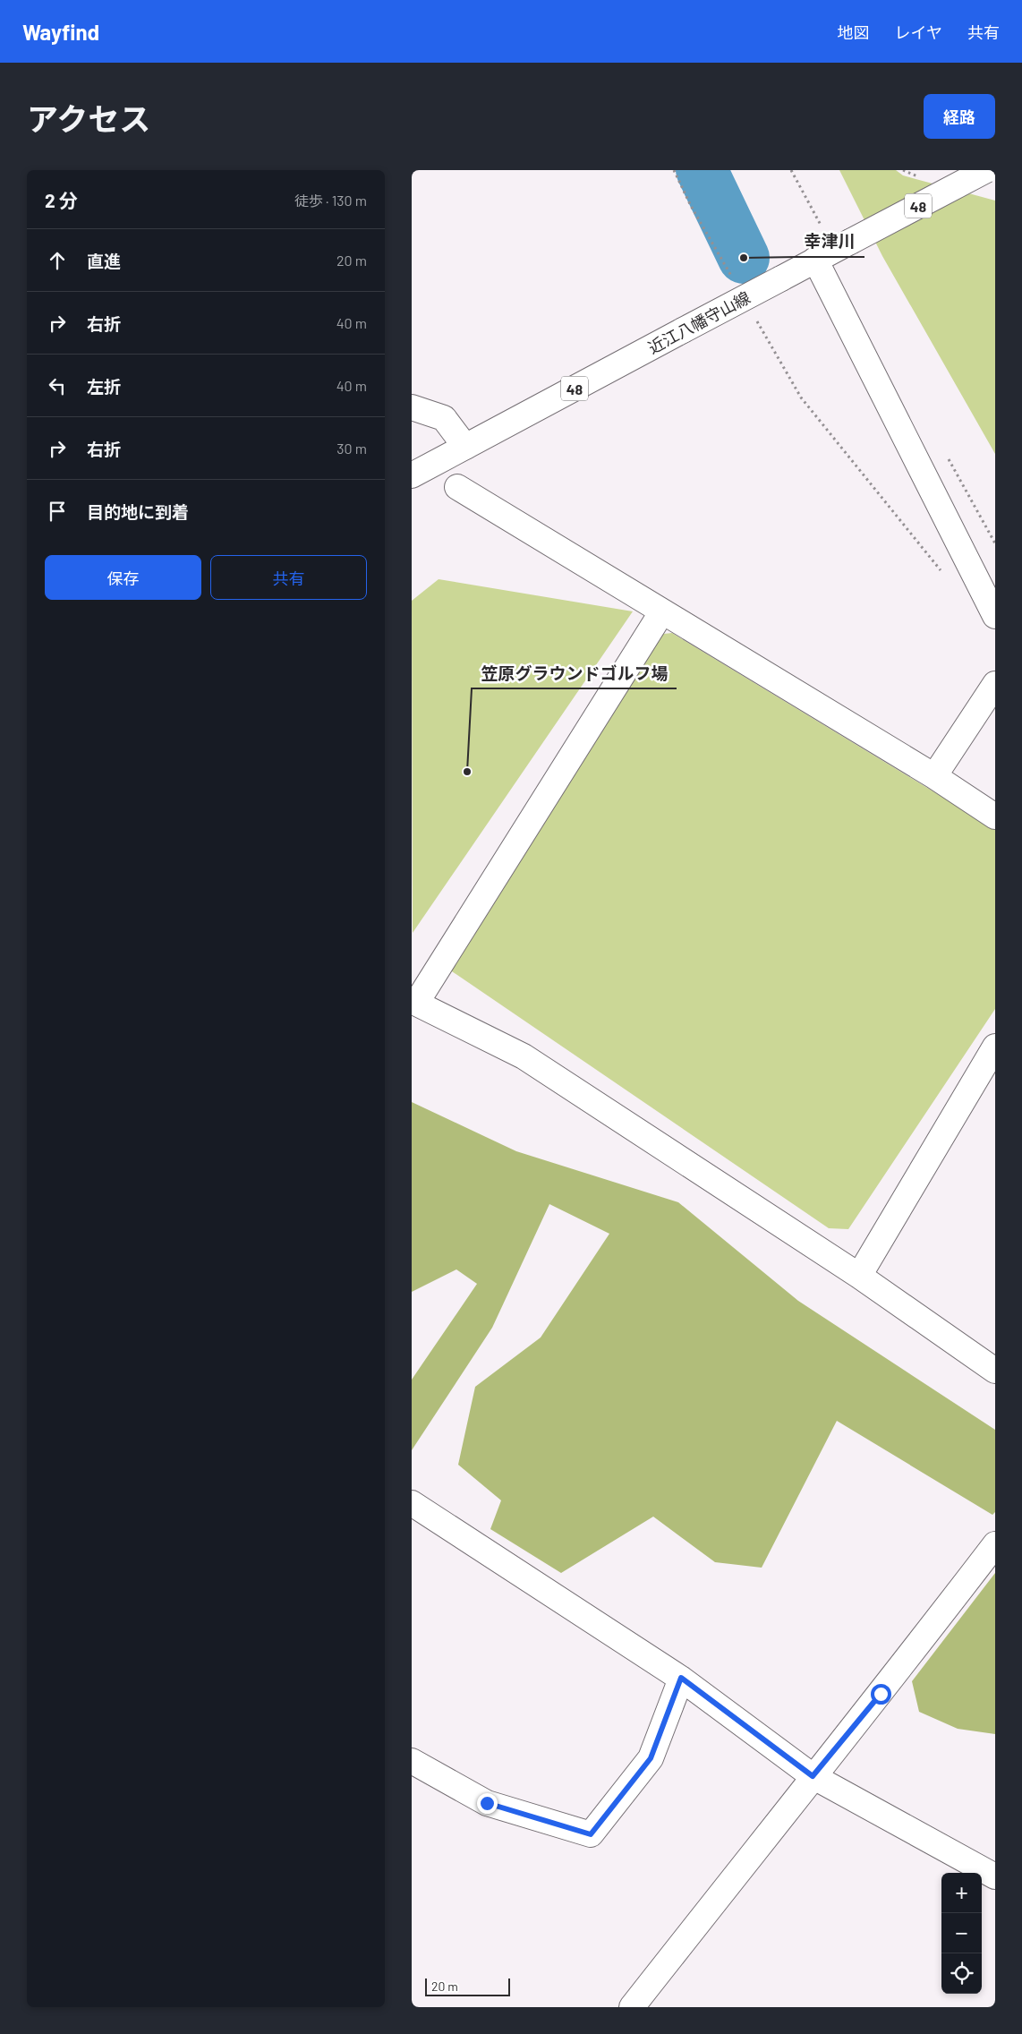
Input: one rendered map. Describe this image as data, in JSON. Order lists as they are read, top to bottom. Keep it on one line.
{"streets":{"street":["48","近江八幡守山線"]},"places":["幸津川","笠原グラウンドゴルフ場"],"scale_bar":"20 m","page":{"header":"Wayfind","nav":["地図","レイヤ","共有"],"title":"アクセス","buttons":["経路",["保存","共有"]],"heading":["2 分","徒歩 · 130 m"],"list":[["直進","20 m"],["右折","40 m"],["左折","40 m"],["右折","30 m"],"目的地に到着"],"map_buttons":["+","−"],"scale":"20 m"}}
